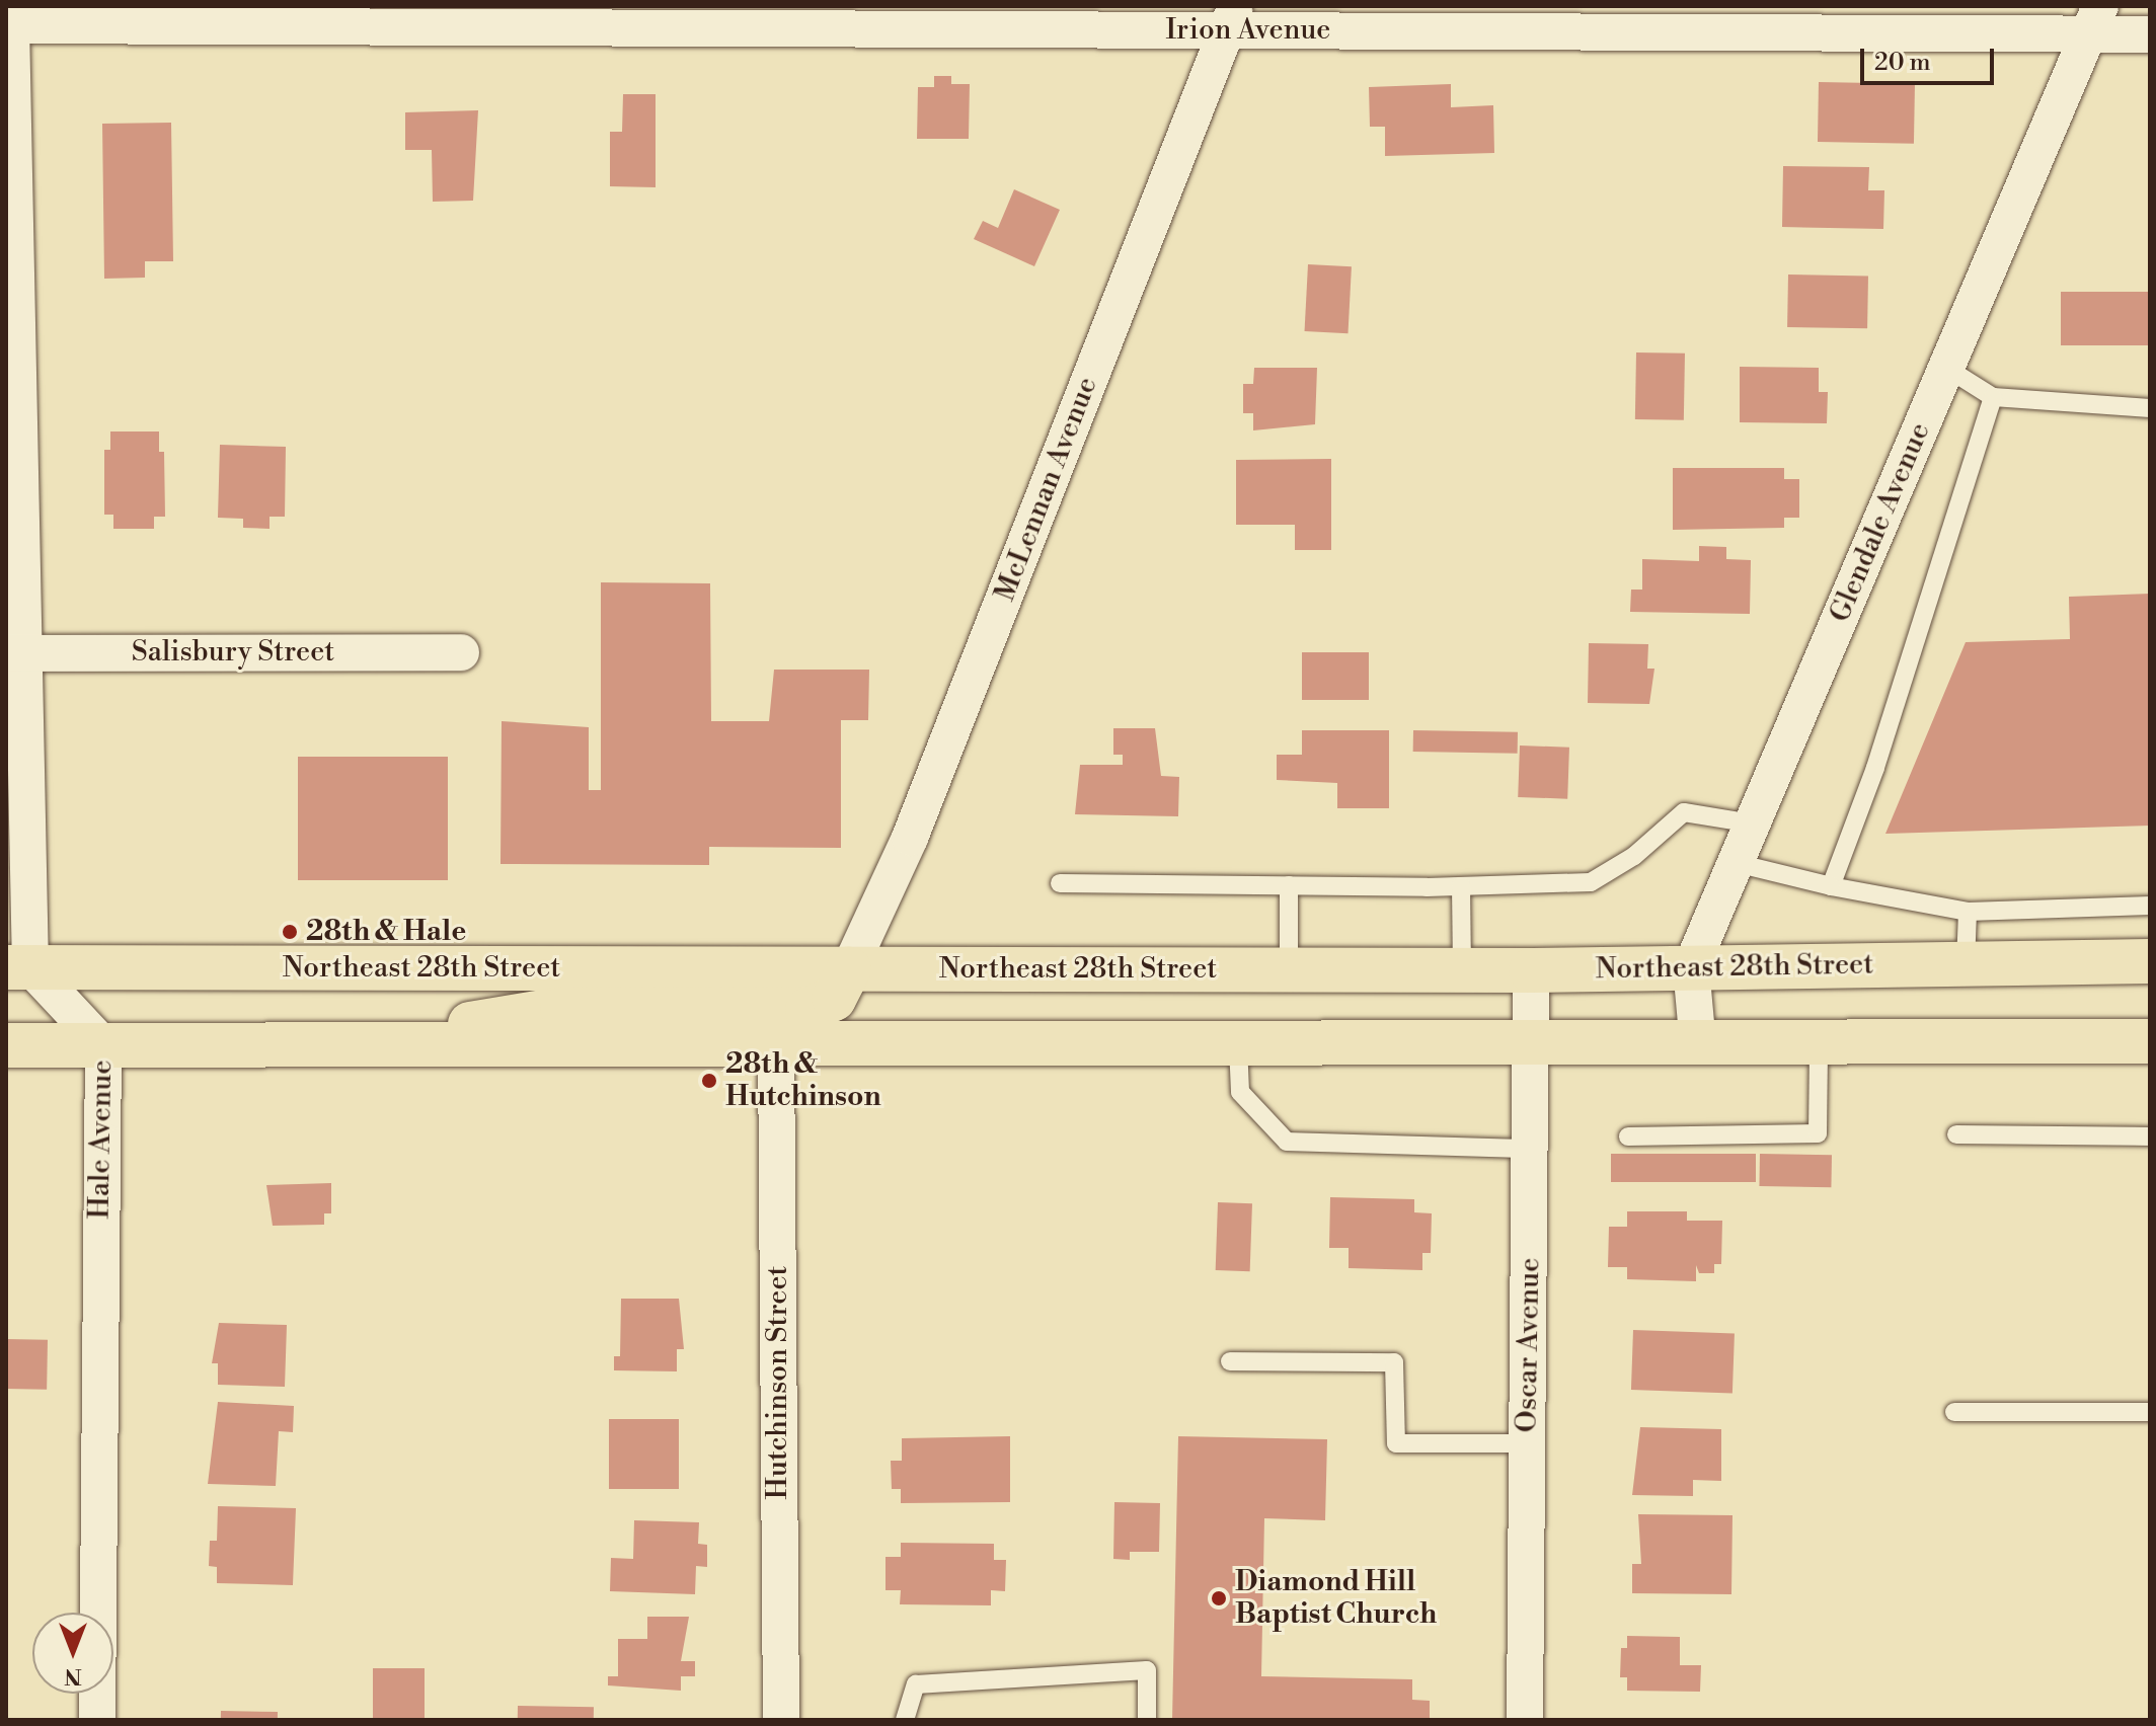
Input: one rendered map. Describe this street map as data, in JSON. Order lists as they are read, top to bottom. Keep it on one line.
{"streets":{"main road":["Northeast 28th Street"],"street":["Irion Avenue","McLennan Avenue","Glendale Avenue","Salisbury Street","Hale Avenue","Oscar Avenue","Hutchinson Street"]},"crossings":[["Irion Avenue","McLennan Avenue"],["Irion Avenue","Glendale Avenue"],["McLennan Avenue","Northeast 28th Street"],["Glendale Avenue","Northeast 28th Street"],["Northeast 28th Street","Hale Avenue"],["Northeast 28th Street","Oscar Avenue"]],"places":["28th & Hale","28th & Hutchinson","Diamond Hill Baptist Church"],"scale_bar":"20 m","north":"bottom"}
